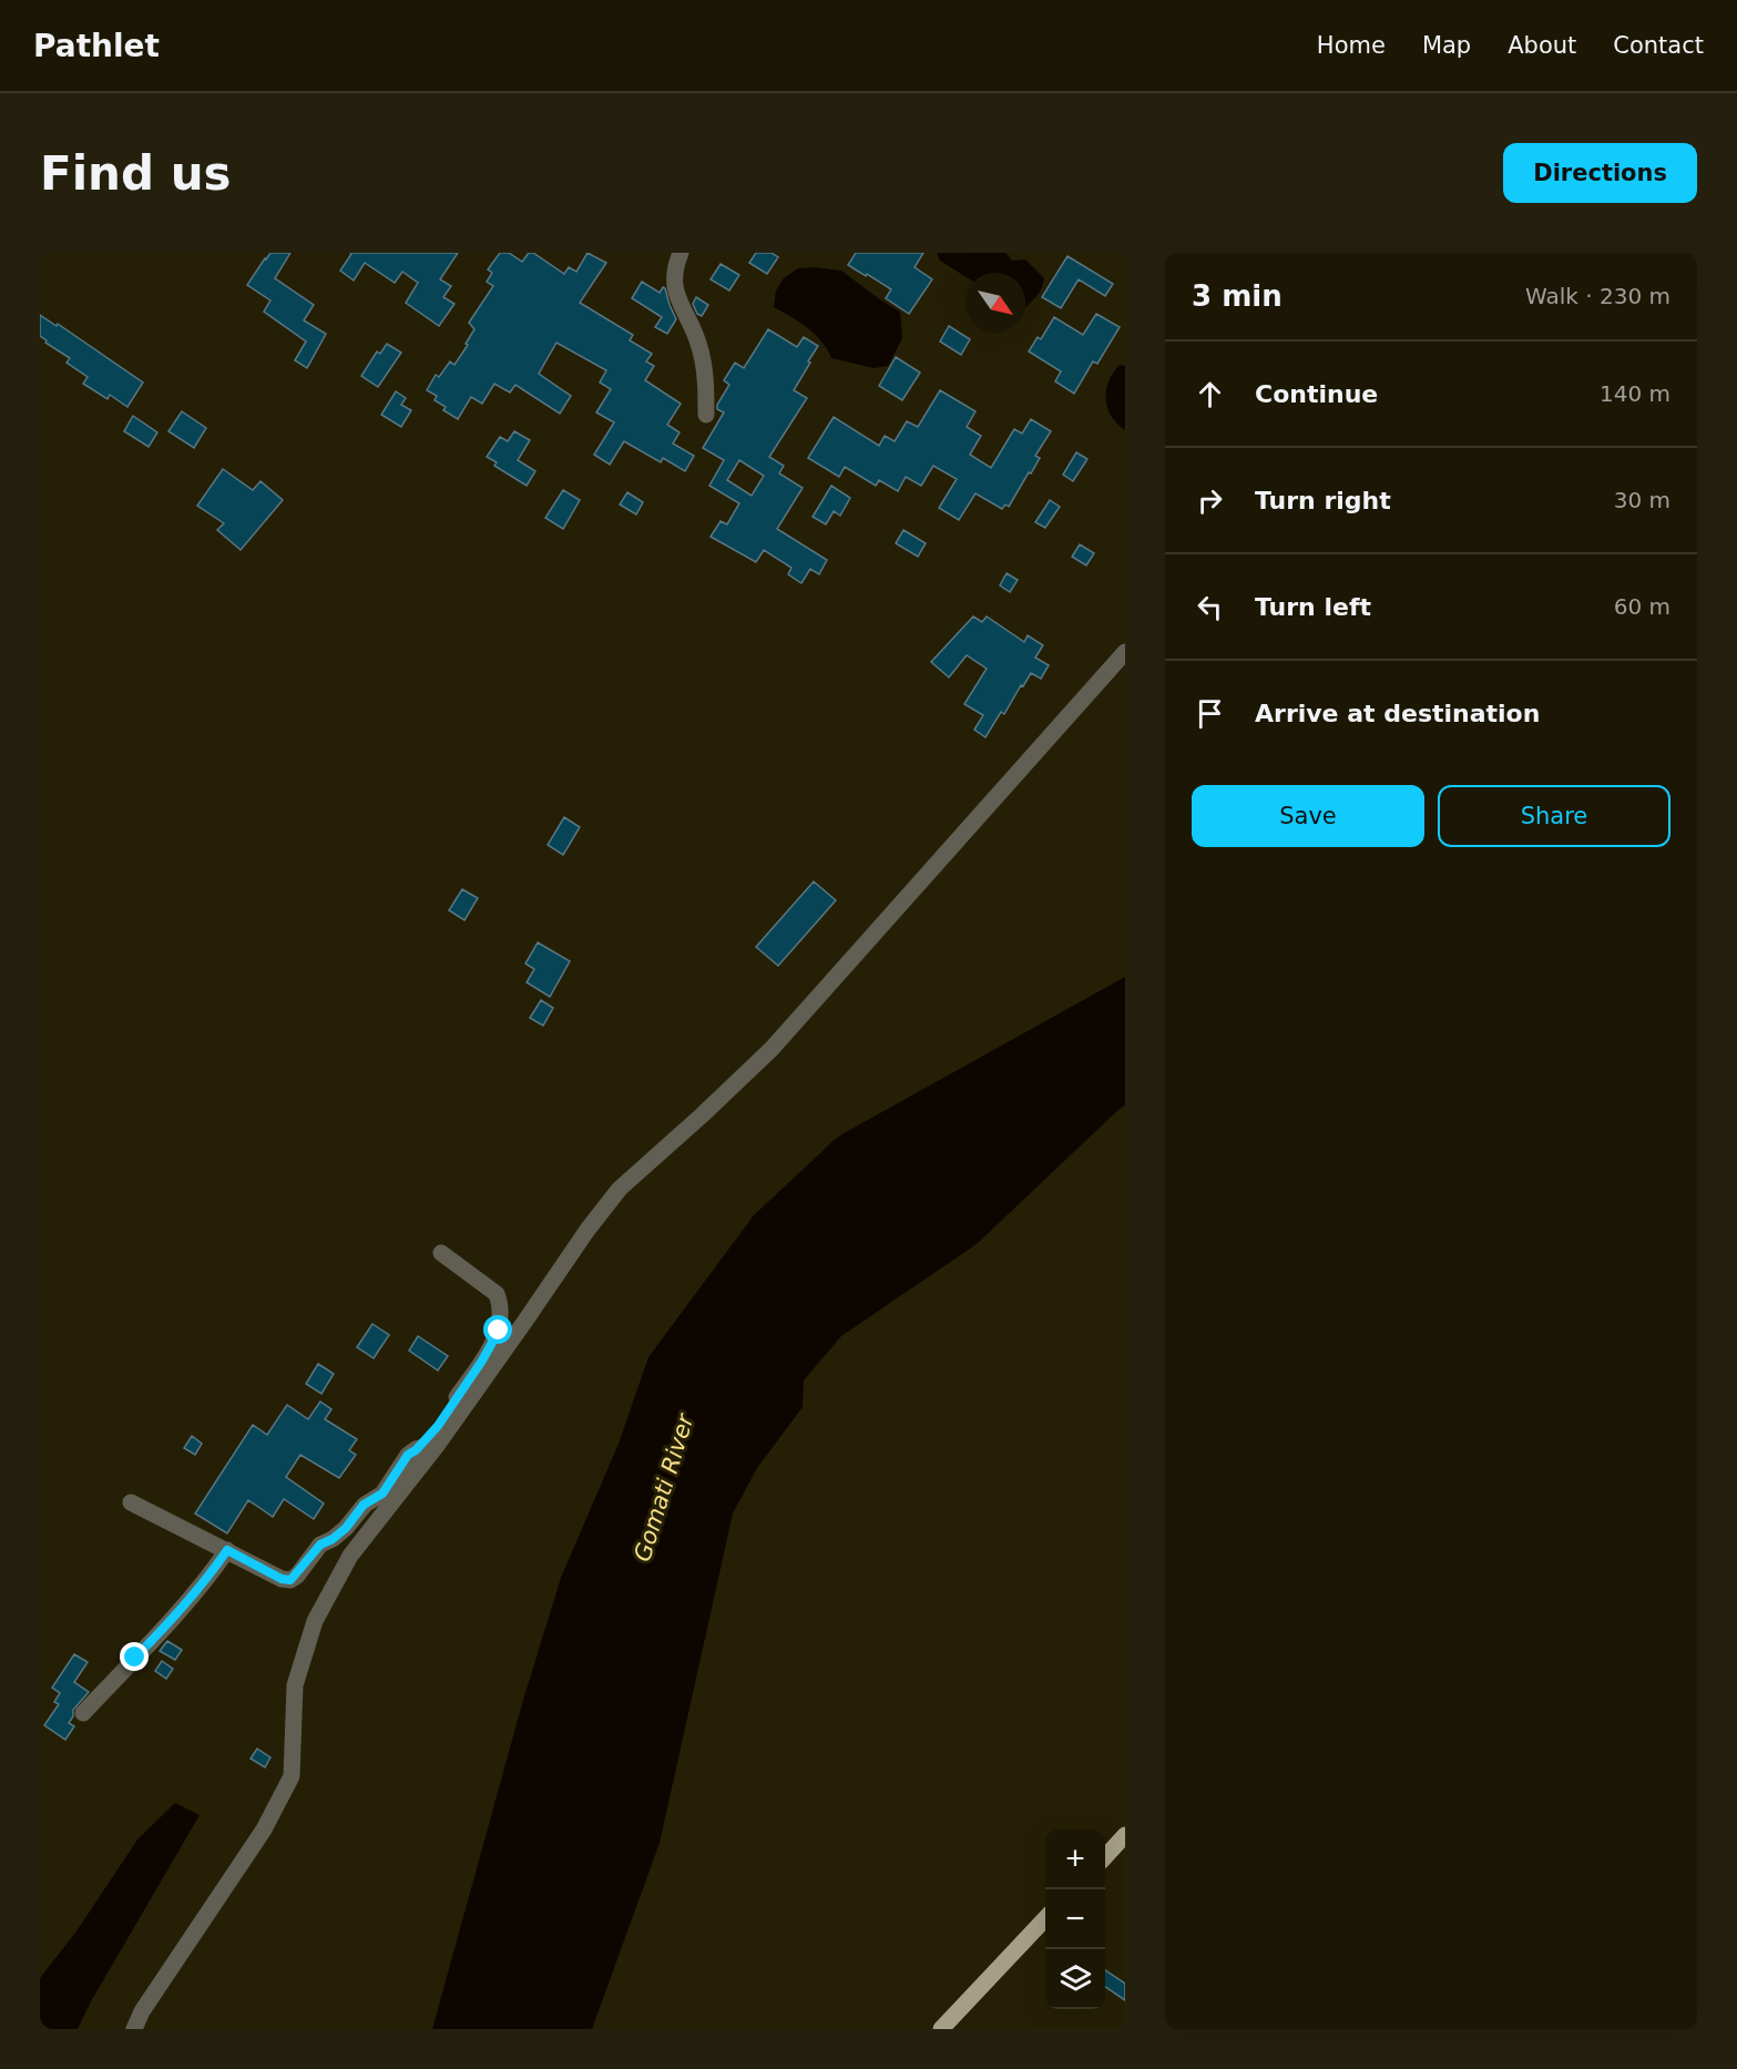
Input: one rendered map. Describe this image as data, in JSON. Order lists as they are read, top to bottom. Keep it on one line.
{"water":["Gomati River"],"north":"bottom right","page":{"header":"Pathlet","nav":["Home","Map","About","Contact"],"buttons":["Directions",["Save","Share"]],"title":"Find us","heading":["3 min","Walk · 230 m"],"list":[["Continue","140 m"],["Turn right","30 m"],["Turn left","60 m"],"Arrive at destination"],"map_buttons":["+","−"]}}
